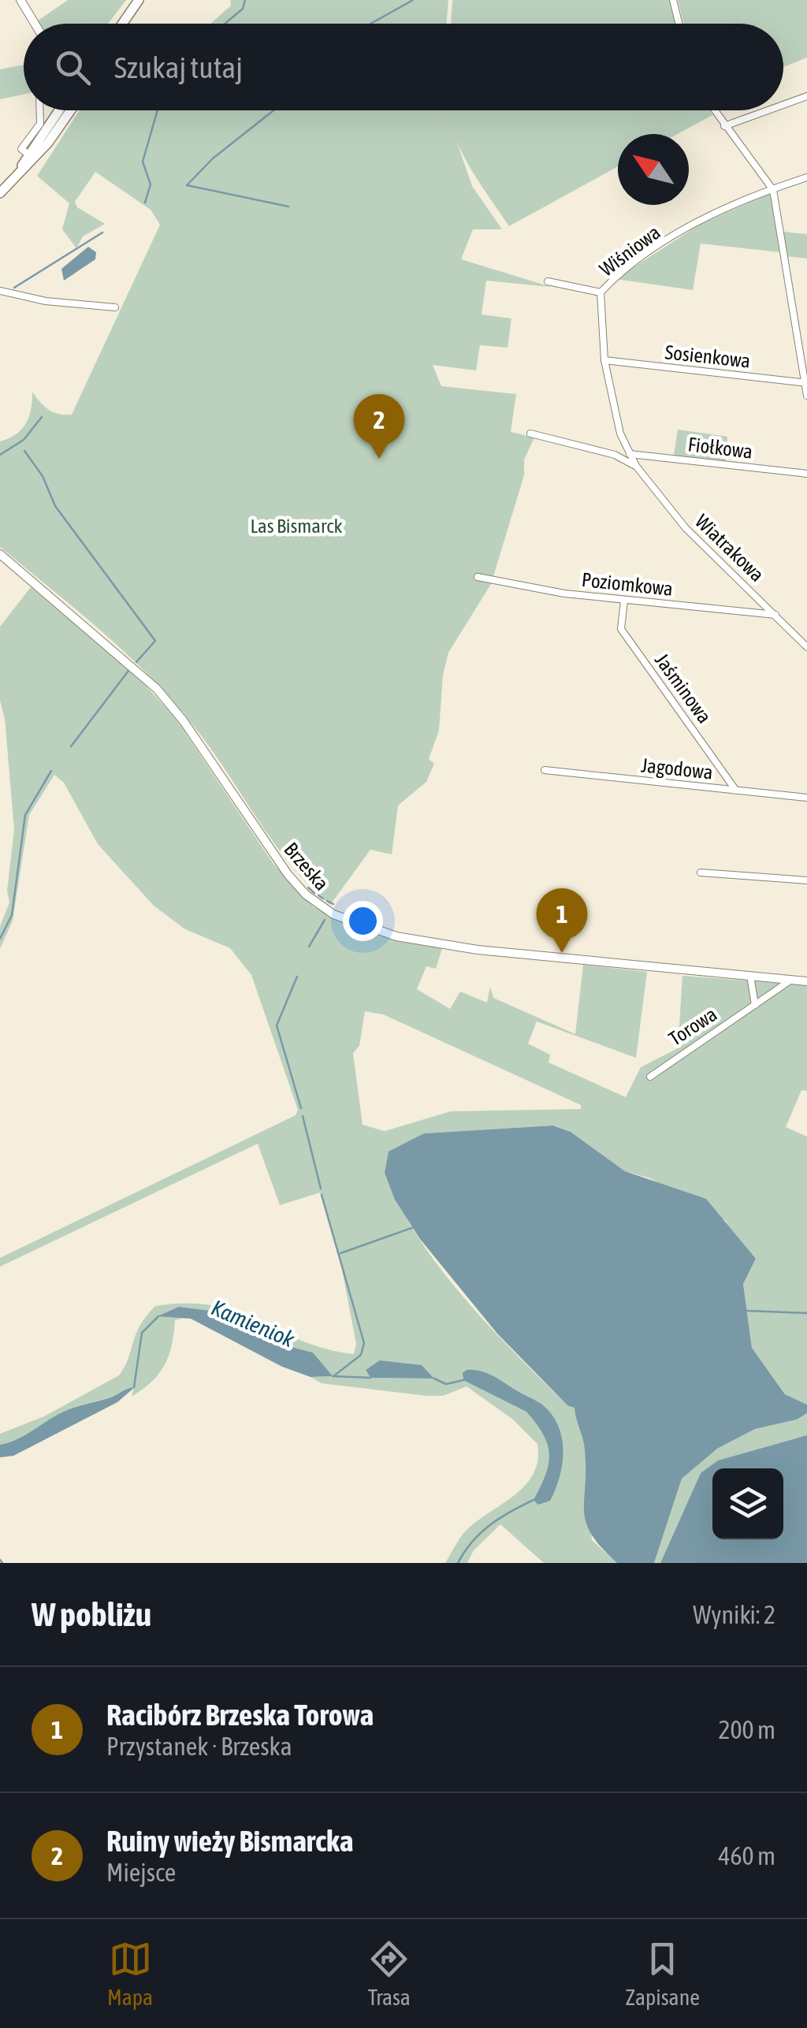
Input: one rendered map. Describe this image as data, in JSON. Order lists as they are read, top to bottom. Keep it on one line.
{"streets":{"street":["Wiśniowa","Sosienkowa","Fiołkowa","Wiatrakowa","Poziomkowa","Jaśminowa","Jagodowa","Brzeska","Torowa"]},"crossings":[["Wiśniowa","Wiatrakowa"],["Sosienkowa","Wiatrakowa"],["Fiołkowa","Wiatrakowa"],["Wiatrakowa","Poziomkowa"],["Poziomkowa","Jaśminowa"],["Jaśminowa","Jagodowa"],["Brzeska","Torowa"]],"water":["Kamieniok"],"parks":["Las Bismarck"],"north":"top left","page":{"search":"Szukaj tutaj","pins":["2","1"],"heading":["W pobliżu","Wyniki: 2"],"list":[{"mark":"1","name":"Racibórz Brzeska Torowa","note":"Przystanek · Brzeska","value":"200 m"},{"mark":"2","name":"Ruiny wieży Bismarcka","note":"Miejsce","value":"460 m"}],"nav":["Mapa","Trasa","Zapisane"]}}
